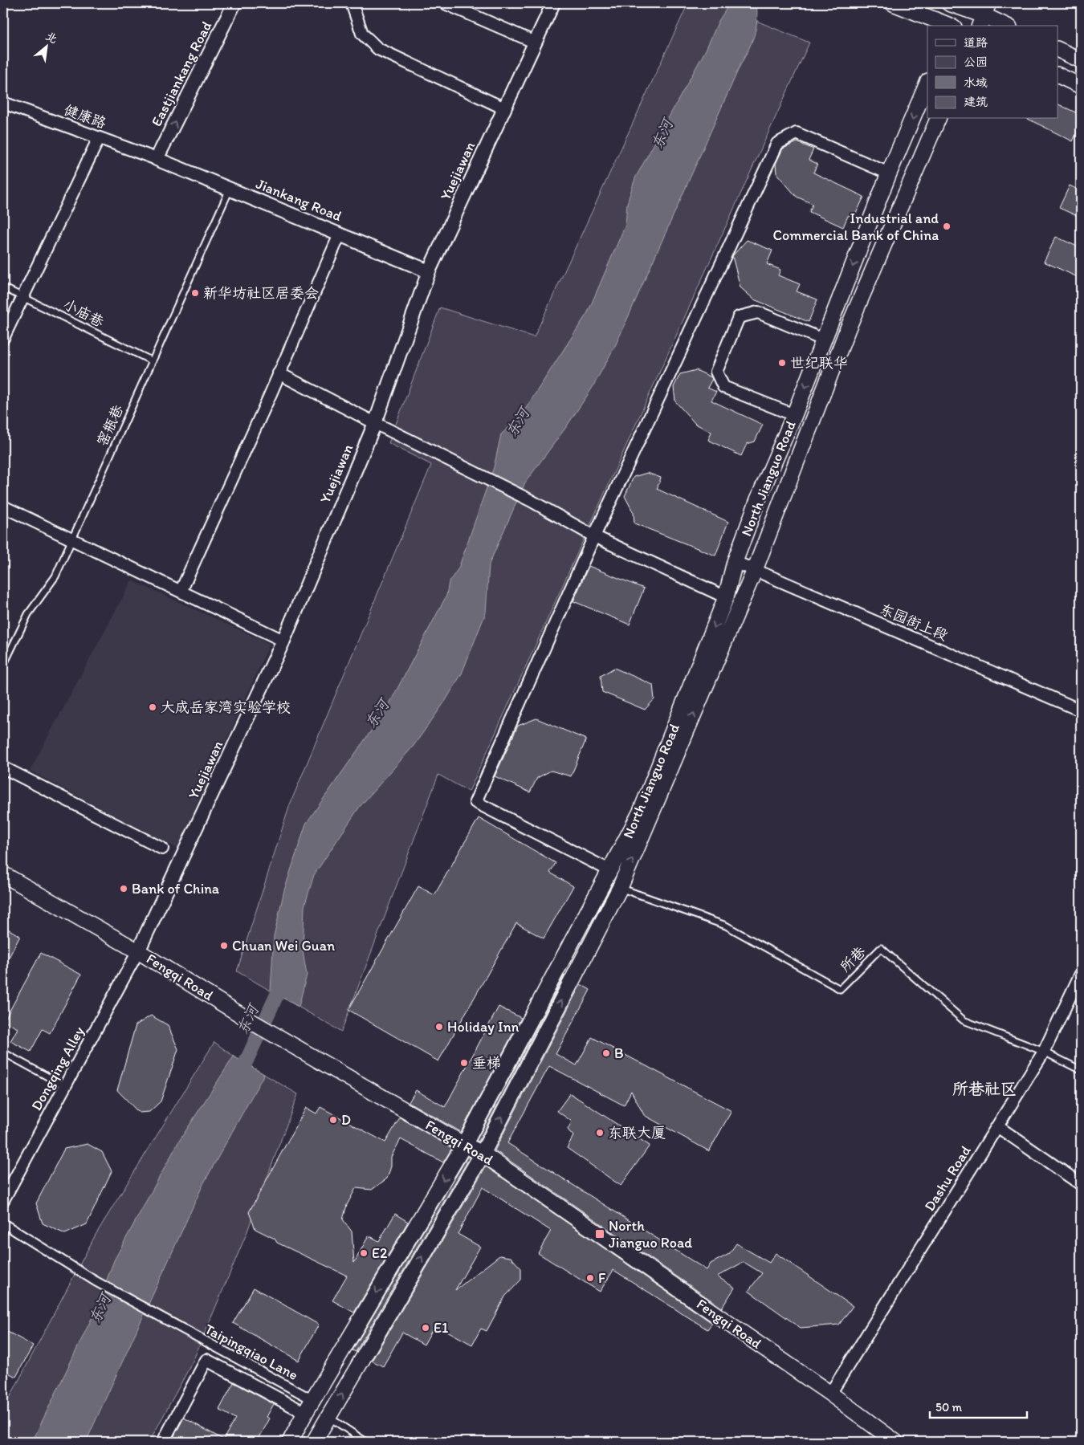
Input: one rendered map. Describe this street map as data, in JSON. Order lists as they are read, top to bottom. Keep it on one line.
{"streets":{"main road":["North Jianguo Road","Fengqi Road"],"street":["Eastjiankang Road","健康路","Yuejiawan","Jiankang Road","东园街上段","Dongqing Alley","Dashu Road","Taipingqiao Lane"],"lane":["小庙巷","窑瓶巷","所巷"]},"crossings":[["Eastjiankang Road","健康路"],["Eastjiankang Road","Jiankang Road"],["健康路","Jiankang Road"],["Yuejiawan","Jiankang Road"],["Yuejiawan","Fengqi Road"],["Yuejiawan","Dongqing Alley"],["Jiankang Road","窑瓶巷"],["小庙巷","窑瓶巷"],["North Jianguo Road","东园街上段"],["North Jianguo Road","所巷"],["North Jianguo Road","Fengqi Road"],["North Jianguo Road","Taipingqiao Lane"],["所巷","Dashu Road"],["Fengqi Road","Dongqing Alley"],["Fengqi Road","Dashu Road"]],"one_way":["Eastjiankang Road"],"districts":["所巷社区"],"water":["东河"],"places":{"other":["Industrial and Commercial Bank of China","新华坊社区居委会","世纪联华","大成岳家湾实验学校","Bank of China","Chuan Wei Guan","Holiday Inn","B","垂梯","D","东联大厦","E2","F","E1"],"transit":["North Jianguo Road"]},"legend":["道路","公园","水域","建筑"],"scale_bar":"50 m","north":"top right"}
